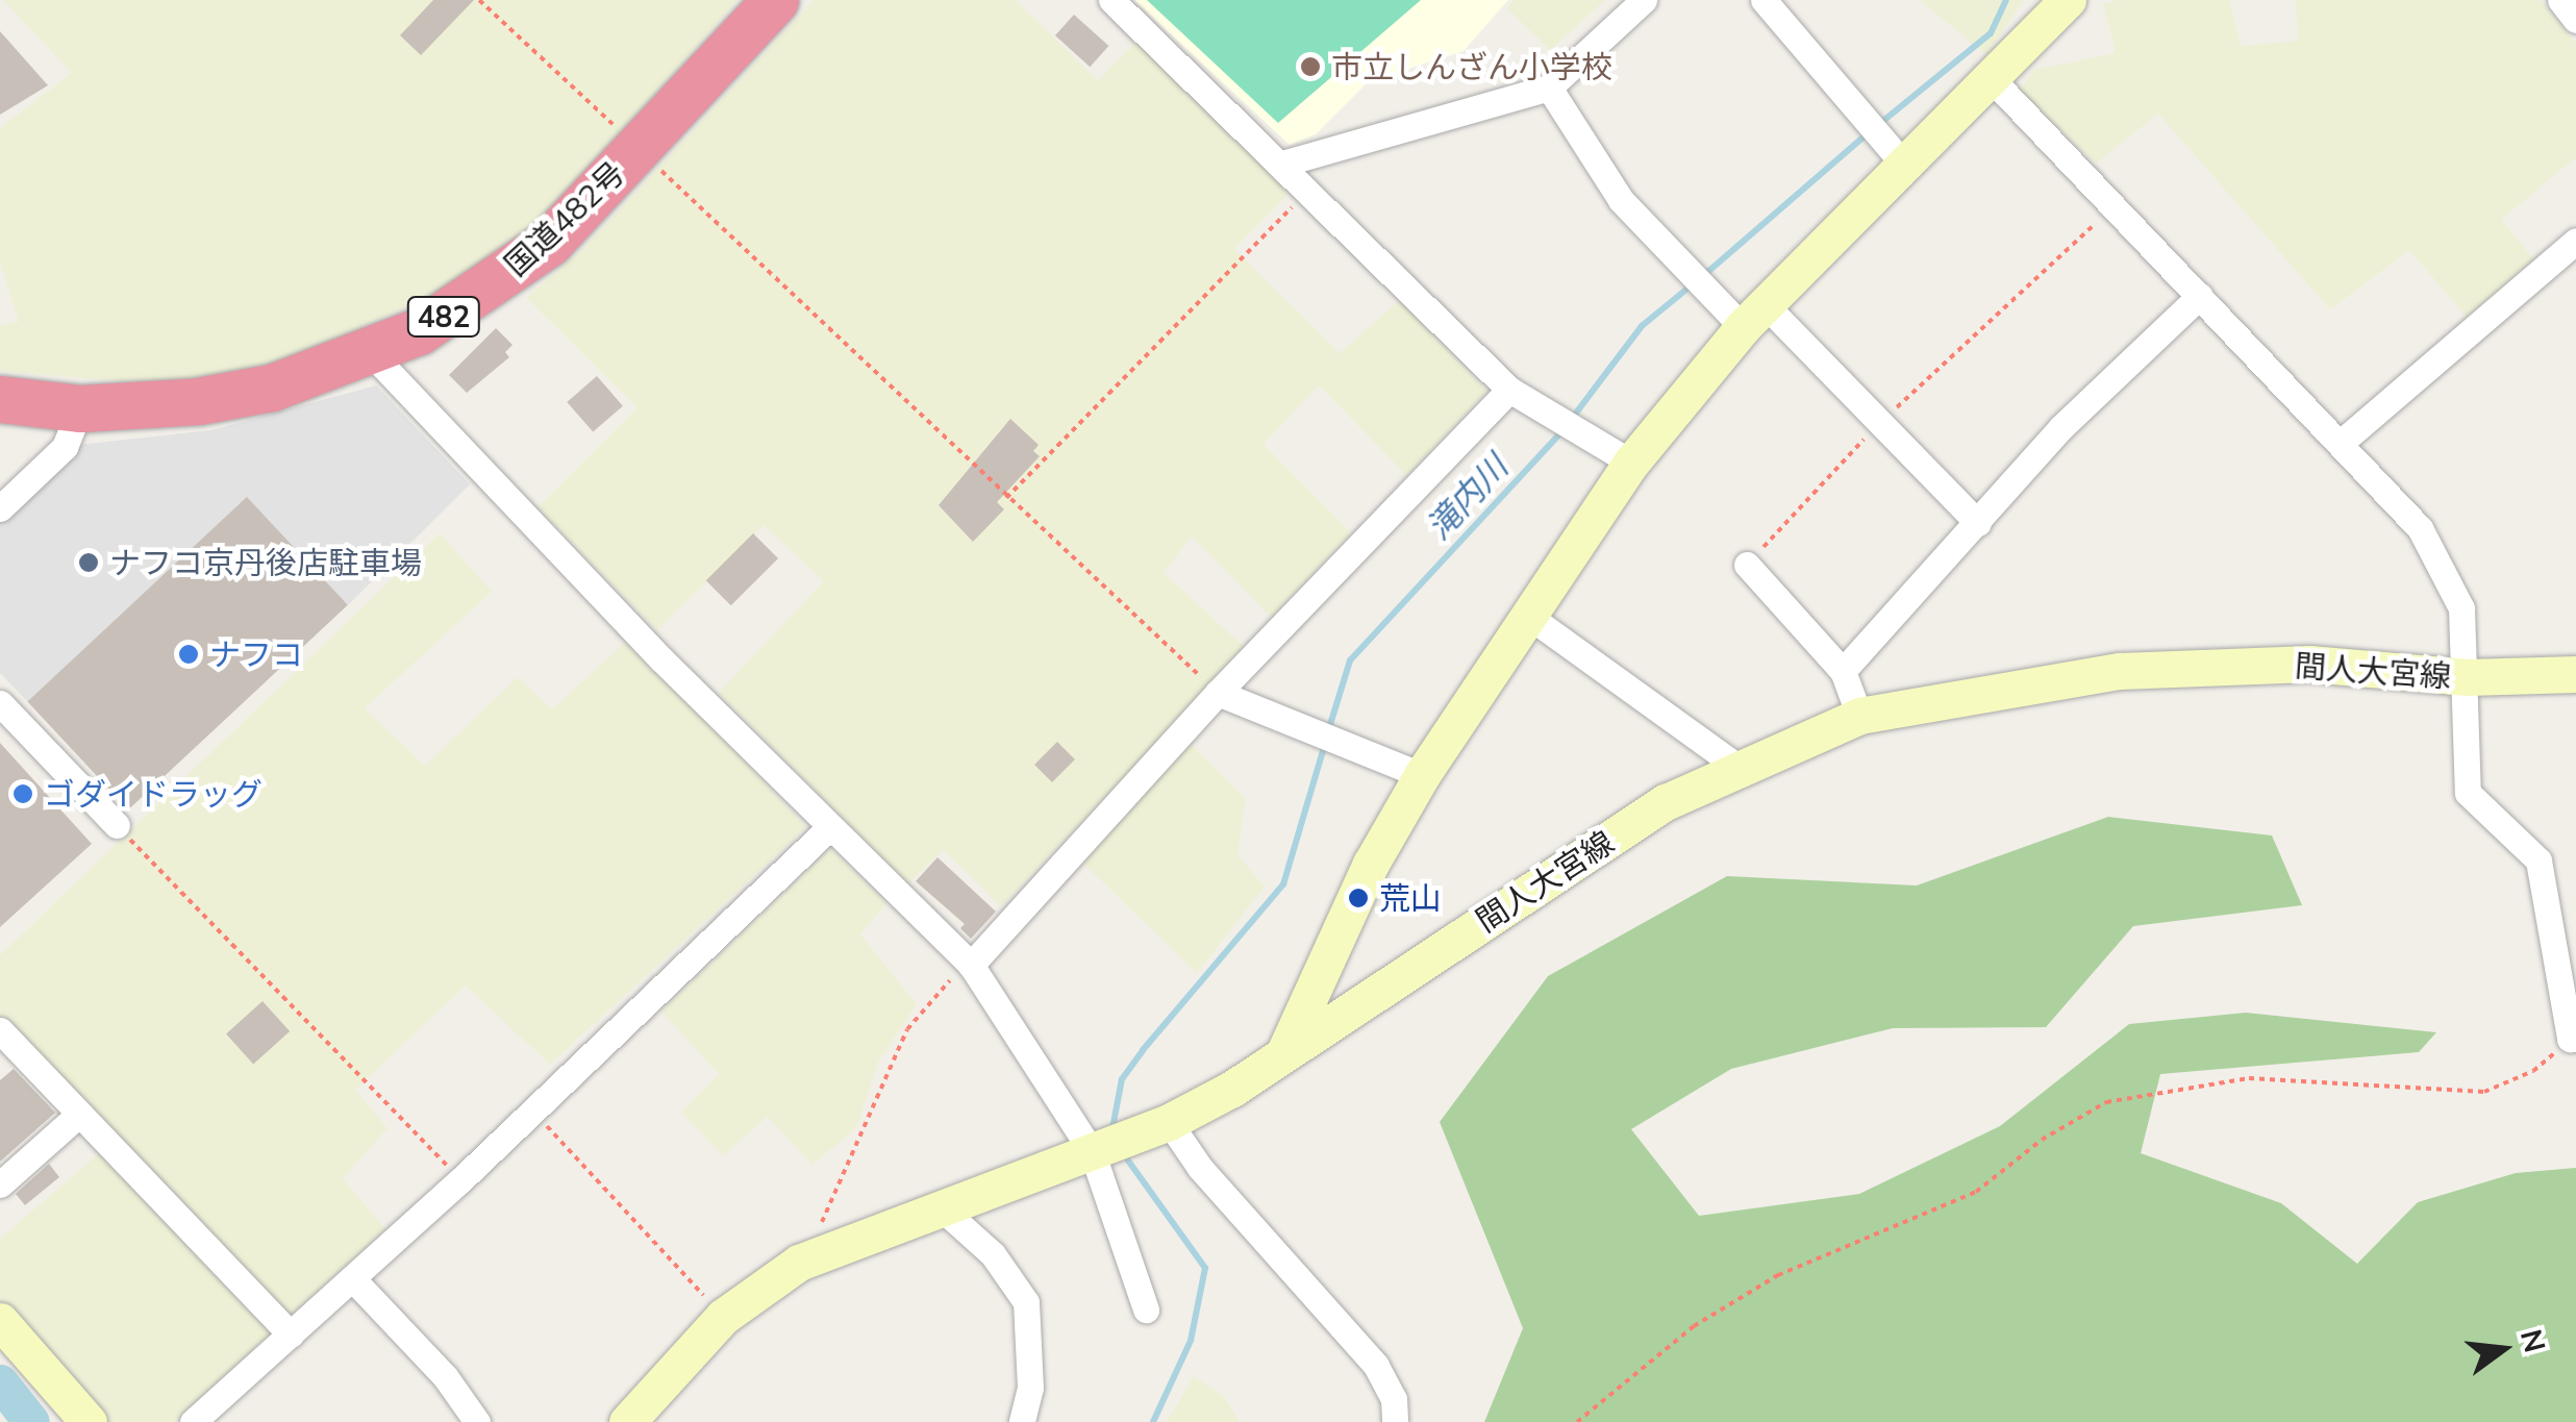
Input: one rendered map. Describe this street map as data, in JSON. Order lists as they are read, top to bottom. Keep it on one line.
{"streets":{"highway":["国道482号","482"],"main road":["間人大宮線"]},"water":["滝内川"],"places":["市立しんざん小学校","ナフコ京丹後店駐車場","ナフコ","ゴダイドラッグ","荒山"],"north":"right"}
